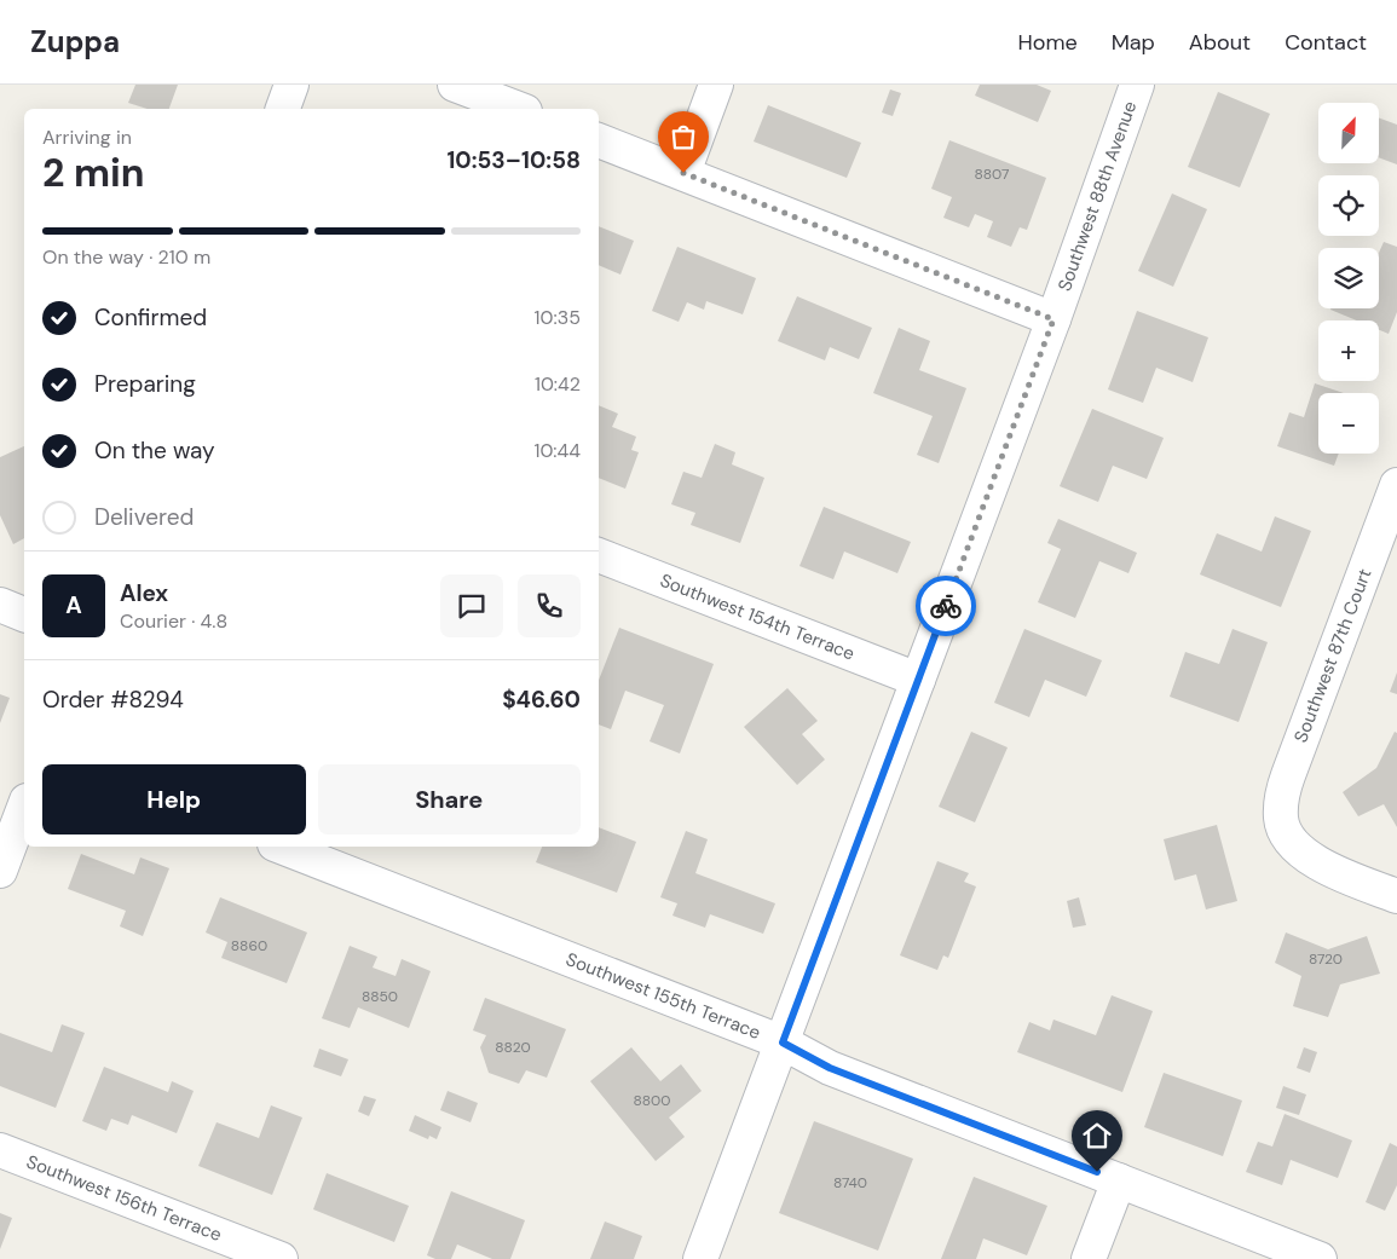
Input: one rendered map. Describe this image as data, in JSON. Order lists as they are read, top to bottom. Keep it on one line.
{"streets":{"street":["Southwest 88th Avenue","Southwest 154th Terrace","Southwest 87th Court","Southwest 155th Terrace","Southwest 156th Terrace"]},"crossings":[["Southwest 88th Avenue","Southwest 154th Terrace"],["Southwest 88th Avenue","Southwest 155th Terrace"]],"house_numbers":["8807","8860","8720","8850","8820","8800","8740"],"north":"top right","page":{"header":"Zuppa","nav":["Home","Map","About","Contact"],"map_buttons":["+","−"],"heading":["2 min","Arriving in","10:53–10:58"],"panel":["Alex","Courier · 4.8","Order #8294","$46.60"],"bar":"On the way · 210 m","list":[["Confirmed","10:35"],["Preparing","10:42"],["On the way","10:44"],"Delivered"],"round":"A","buttons":["Help","Share"]}}
